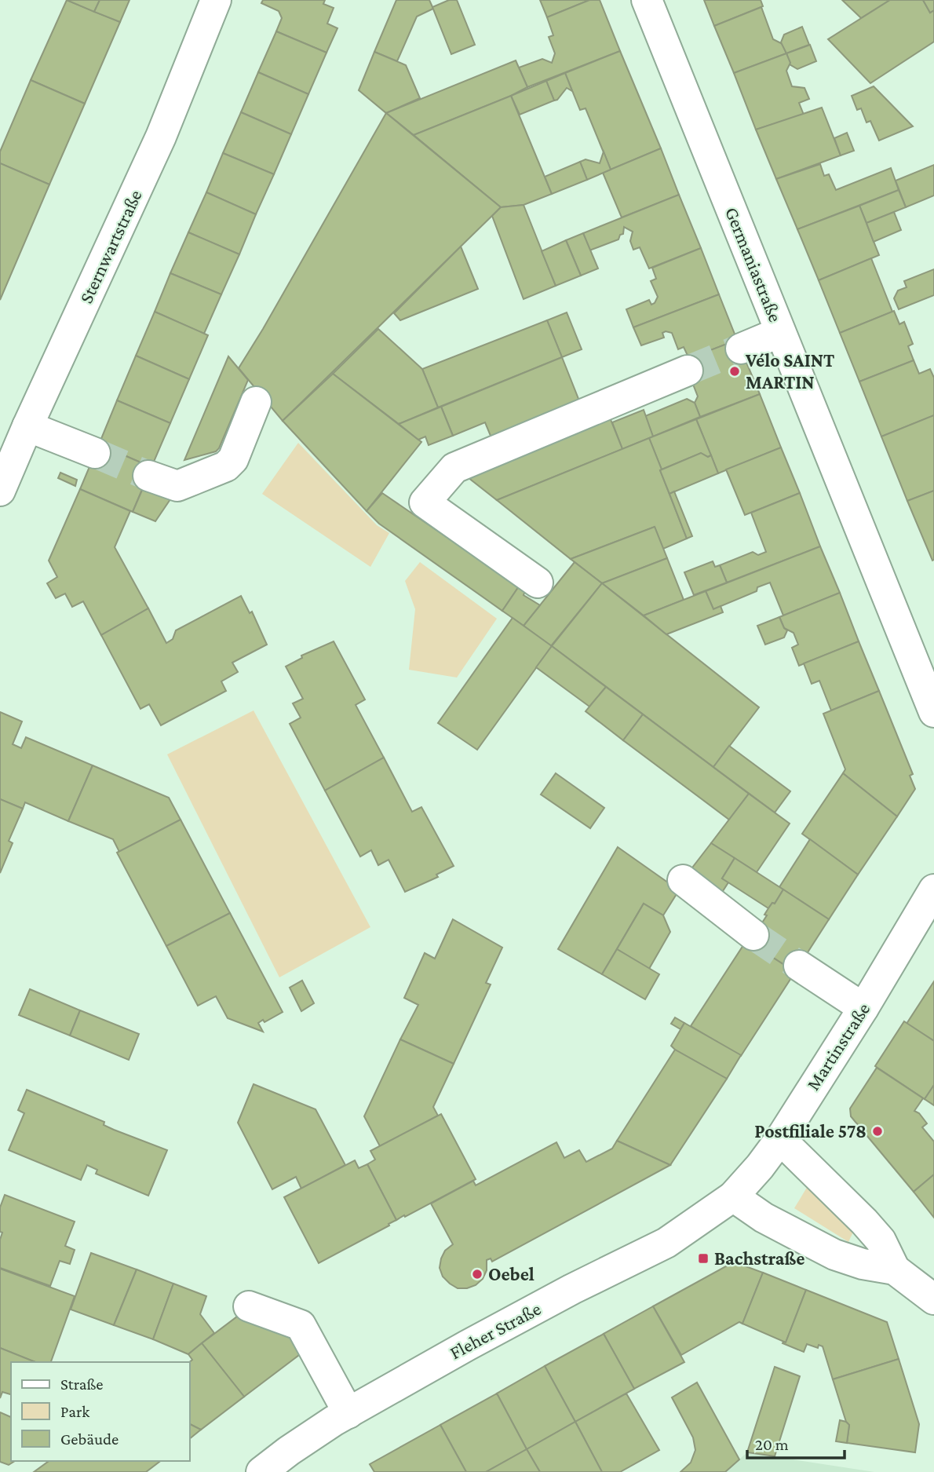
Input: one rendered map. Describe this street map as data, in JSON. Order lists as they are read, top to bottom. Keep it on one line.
{"streets":{"street":["Sternwartstraße","Germaniastraße","Martinstraße","Fleher Straße"]},"crossings":[["Martinstraße","Fleher Straße"]],"places":{"other":["Vélo SAINT MARTIN","Postfiliale 578","Oebel"],"transit":["Bachstraße"]},"legend":["Straße","Park","Gebäude"],"scale_bar":"20 m"}
